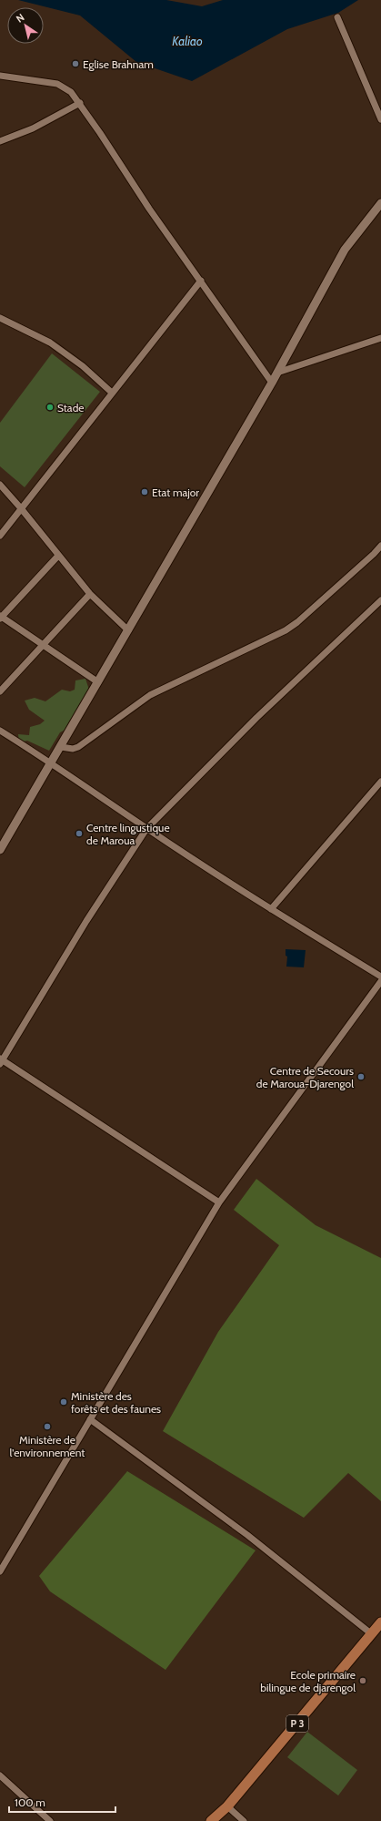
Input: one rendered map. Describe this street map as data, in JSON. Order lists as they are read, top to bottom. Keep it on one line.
{"streets":{"main road":["P 3"]},"water":["Kaliao"],"places":["Eglise Brahnam","Stade","Etat major","Centre lingustique de Maroua","Centre de Secours de Maroua-Djarengol","Ministère des forêts et des faunes","Ministère de l'environnement","Ecole primaire bilingue de djarengol"],"scale_bar":"100 m","north":"top left"}
